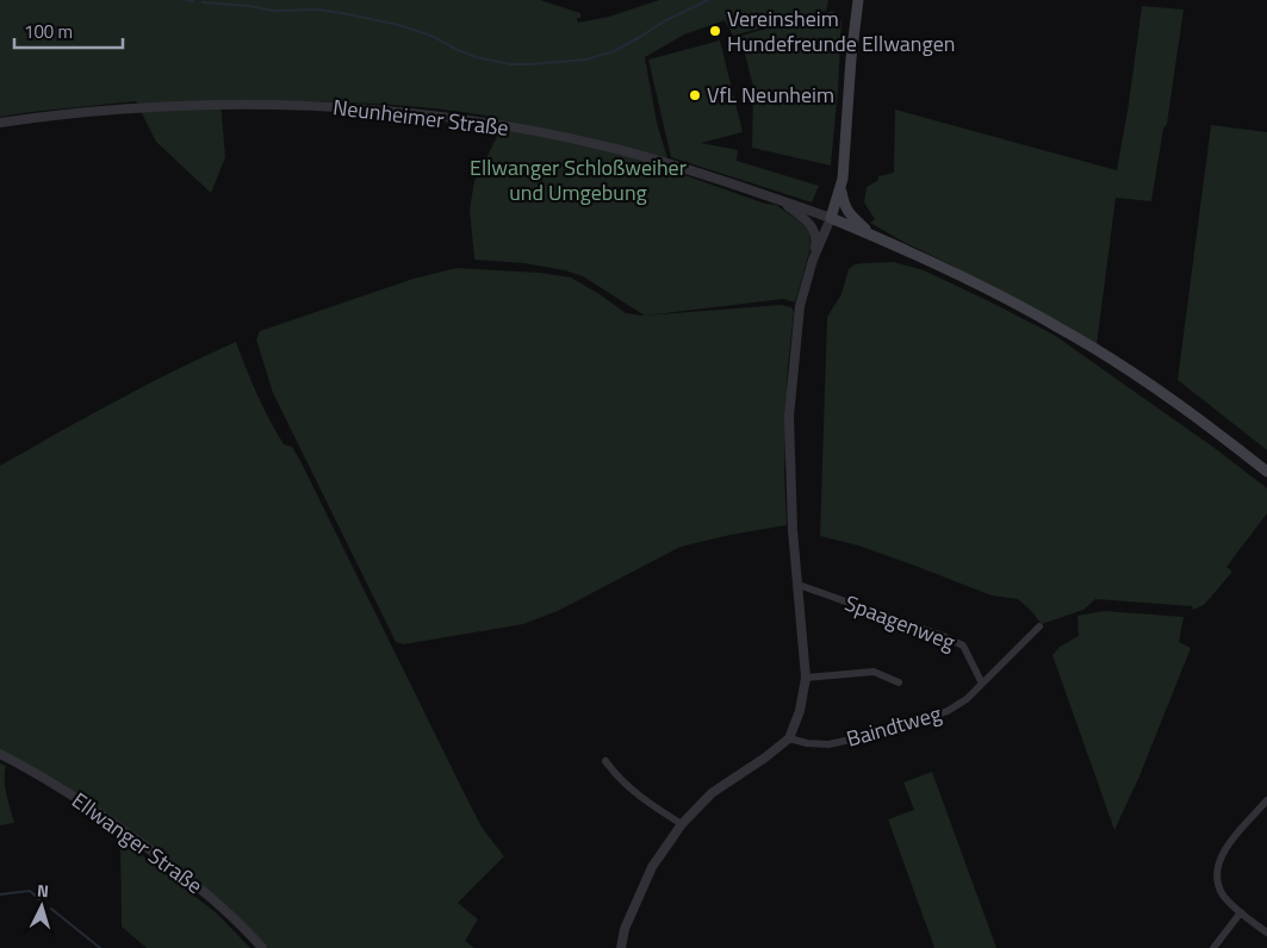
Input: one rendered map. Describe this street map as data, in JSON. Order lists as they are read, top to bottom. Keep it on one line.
{"streets":{"street":["Neunheimer Straße","Spaagenweg","Baindtweg","Ellwanger Straße"]},"crossings":[["Spaagenweg","Baindtweg"]],"parks":["Ellwanger Schloßweiher und Umgebung"],"places":["Vereinsheim Hundefreunde Ellwangen","VfL Neunheim"],"scale_bar":"100 m","north":"top"}
